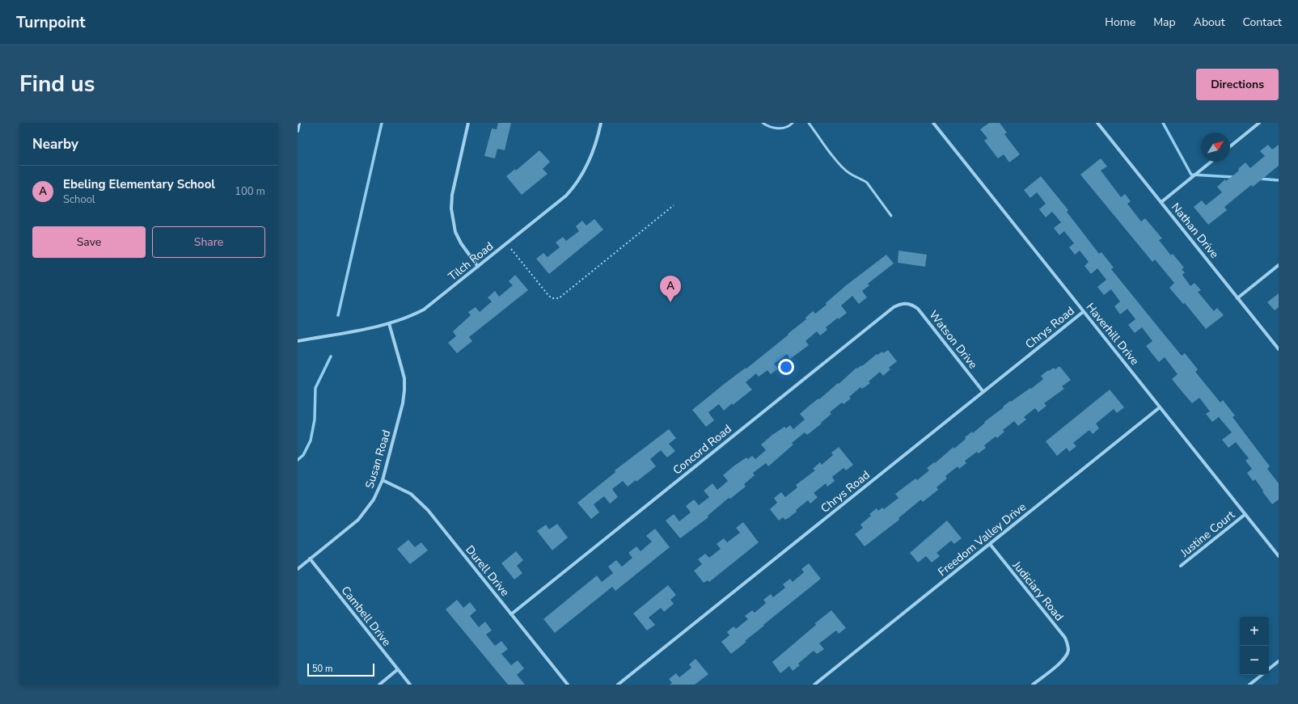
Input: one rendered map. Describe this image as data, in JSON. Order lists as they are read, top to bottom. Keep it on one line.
{"streets":{"street":["Nathan Drive","Tilch Road","Chrys Road","Haverhill Drive","Watson Drive","Concord Road","Susan Road","Justine Court","Freedom Valley Drive","Durell Drive","Judiciary Road","Cambell Drive"]},"crossings":[["Tilch Road","Susan Road"],["Chrys Road","Haverhill Drive"],["Chrys Road","Watson Drive"],["Haverhill Drive","Justine Court"],["Haverhill Drive","Freedom Valley Drive"],["Watson Drive","Concord Road"],["Concord Road","Durell Drive"],["Susan Road","Durell Drive"],["Susan Road","Cambell Drive"],["Freedom Valley Drive","Judiciary Road"]],"scale_bar":"50 m","north":"top right","page":{"header":"Turnpoint","nav":["Home","Map","About","Contact"],"title":"Find us","buttons":["Directions",["Save","Share"]],"heading":"Nearby","list":[{"mark":"A","name":"Ebeling Elementary School","note":"School","value":"100 m"}],"pins":"A","map_buttons":["+","−"],"scale":"50 m"}}
